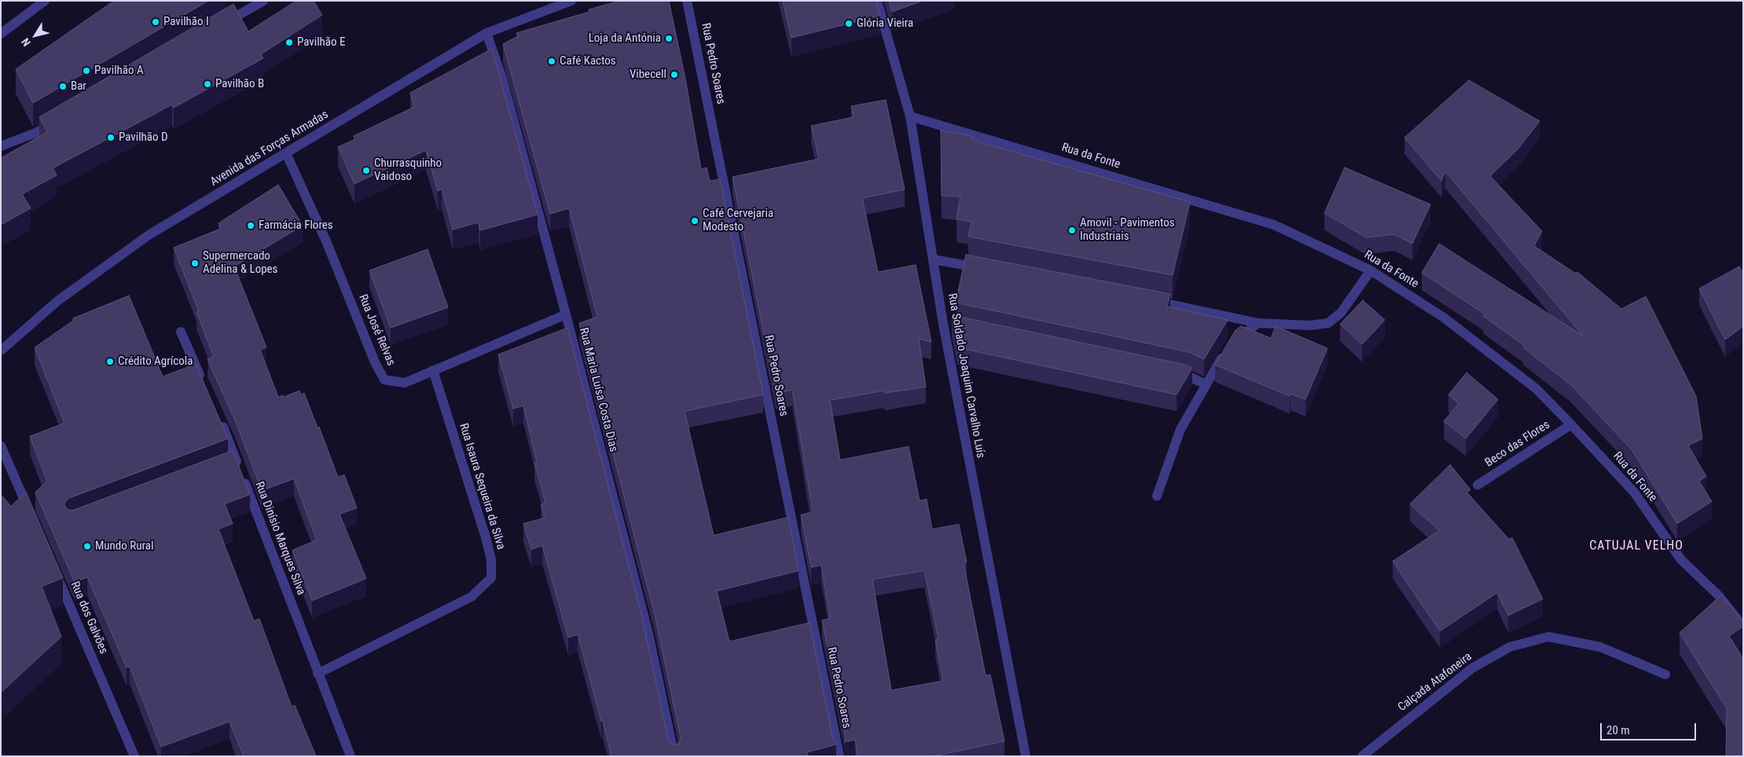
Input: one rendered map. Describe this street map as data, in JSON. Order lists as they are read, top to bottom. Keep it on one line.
{"streets":{"street":["Rua Pedro Soares","Avenida das Forças Armadas","Rua da Fonte","Rua José Relvas","Rua Soldado Joaquim Carvalho Luís","Rua Maria Luísa Costa Dias","Beco das Flores","Rua Isaura Sequeira da Silva","Rua Dinísio Marques Silva","Rua dos Galvões","Calçada Atafoneira"]},"crossings":[["Avenida das Forças Armadas","Rua José Relvas"],["Avenida das Forças Armadas","Rua Maria Luísa Costa Dias"],["Rua da Fonte","Rua Soldado Joaquim Carvalho Luís"],["Rua da Fonte","Beco das Flores"],["Rua José Relvas","Rua Maria Luísa Costa Dias"],["Rua José Relvas","Rua Isaura Sequeira da Silva"],["Rua Isaura Sequeira da Silva","Rua Dinísio Marques Silva"]],"districts":["CATUJAL VELHO"],"places":["Pavilhão I","Glória Vieira","Loja da Antónia","Pavilhão E","Café Kactos","Pavilhão A","Vibecell","Pavilhão B","Bar","Pavilhão D","Churrasquinho Vaidoso","Café Cervejaria Modesto","Farmácia Flores","Amovil - Pavimentos Industriais","Supermercado Adelina & Lopes","Crédito Agrícola","Mundo Rural"],"scale_bar":"20 m","north":"bottom left"}
